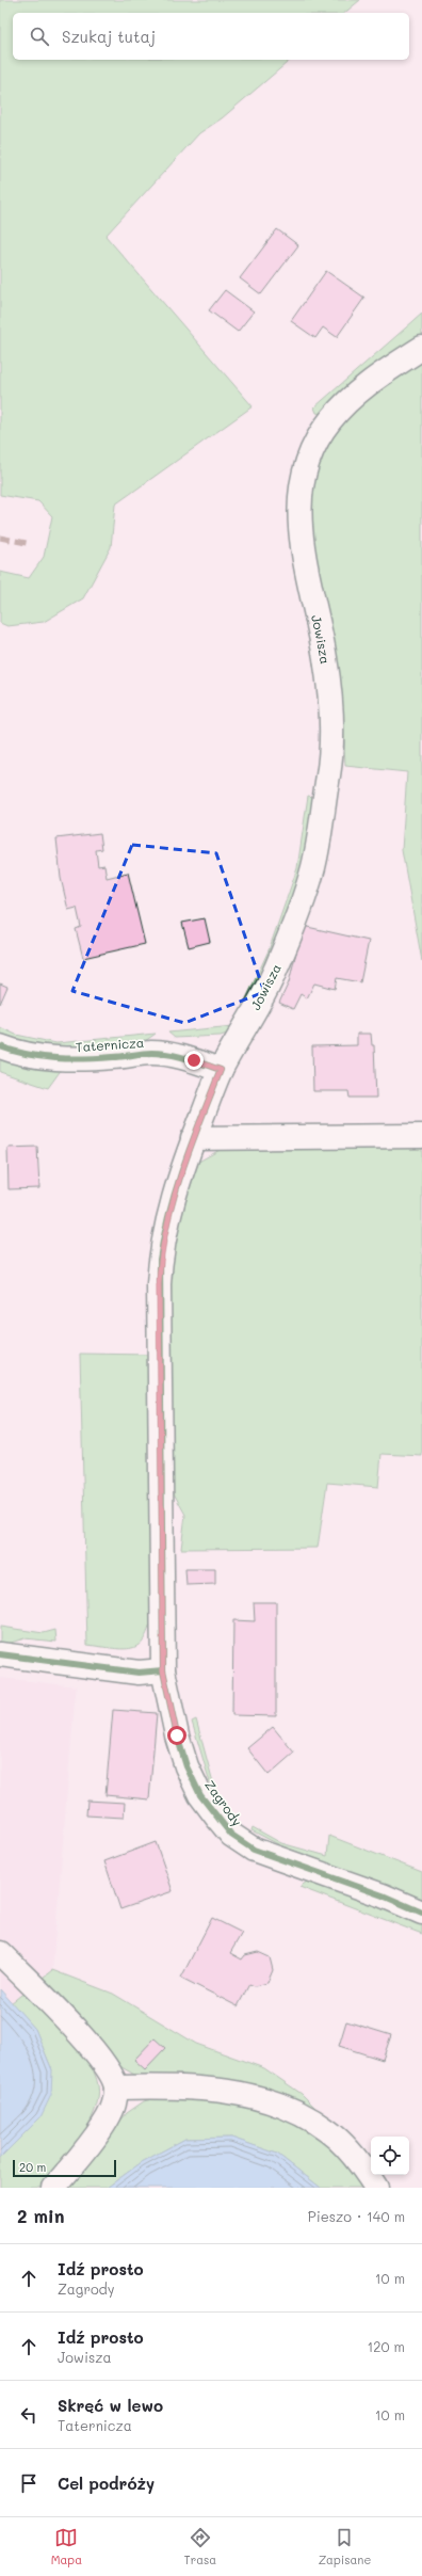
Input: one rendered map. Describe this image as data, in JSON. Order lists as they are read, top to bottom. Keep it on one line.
{"streets":{"street":["Jowisza","Taternicza","Zagrody"]},"crossings":[["Jowisza","Taternicza"],["Jowisza","Zagrody"]],"scale_bar":"20 m","page":{"search":"Szukaj tutaj","scale":"20 m","heading":["2 min","Pieszo · 140 m"],"list":[["Idź prosto","Zagrody","10 m"],["Idź prosto","Jowisza","120 m"],["Skręć w lewo","Taternicza","10 m"],"Cel podróży"],"nav":["Mapa","Trasa","Zapisane"]}}
